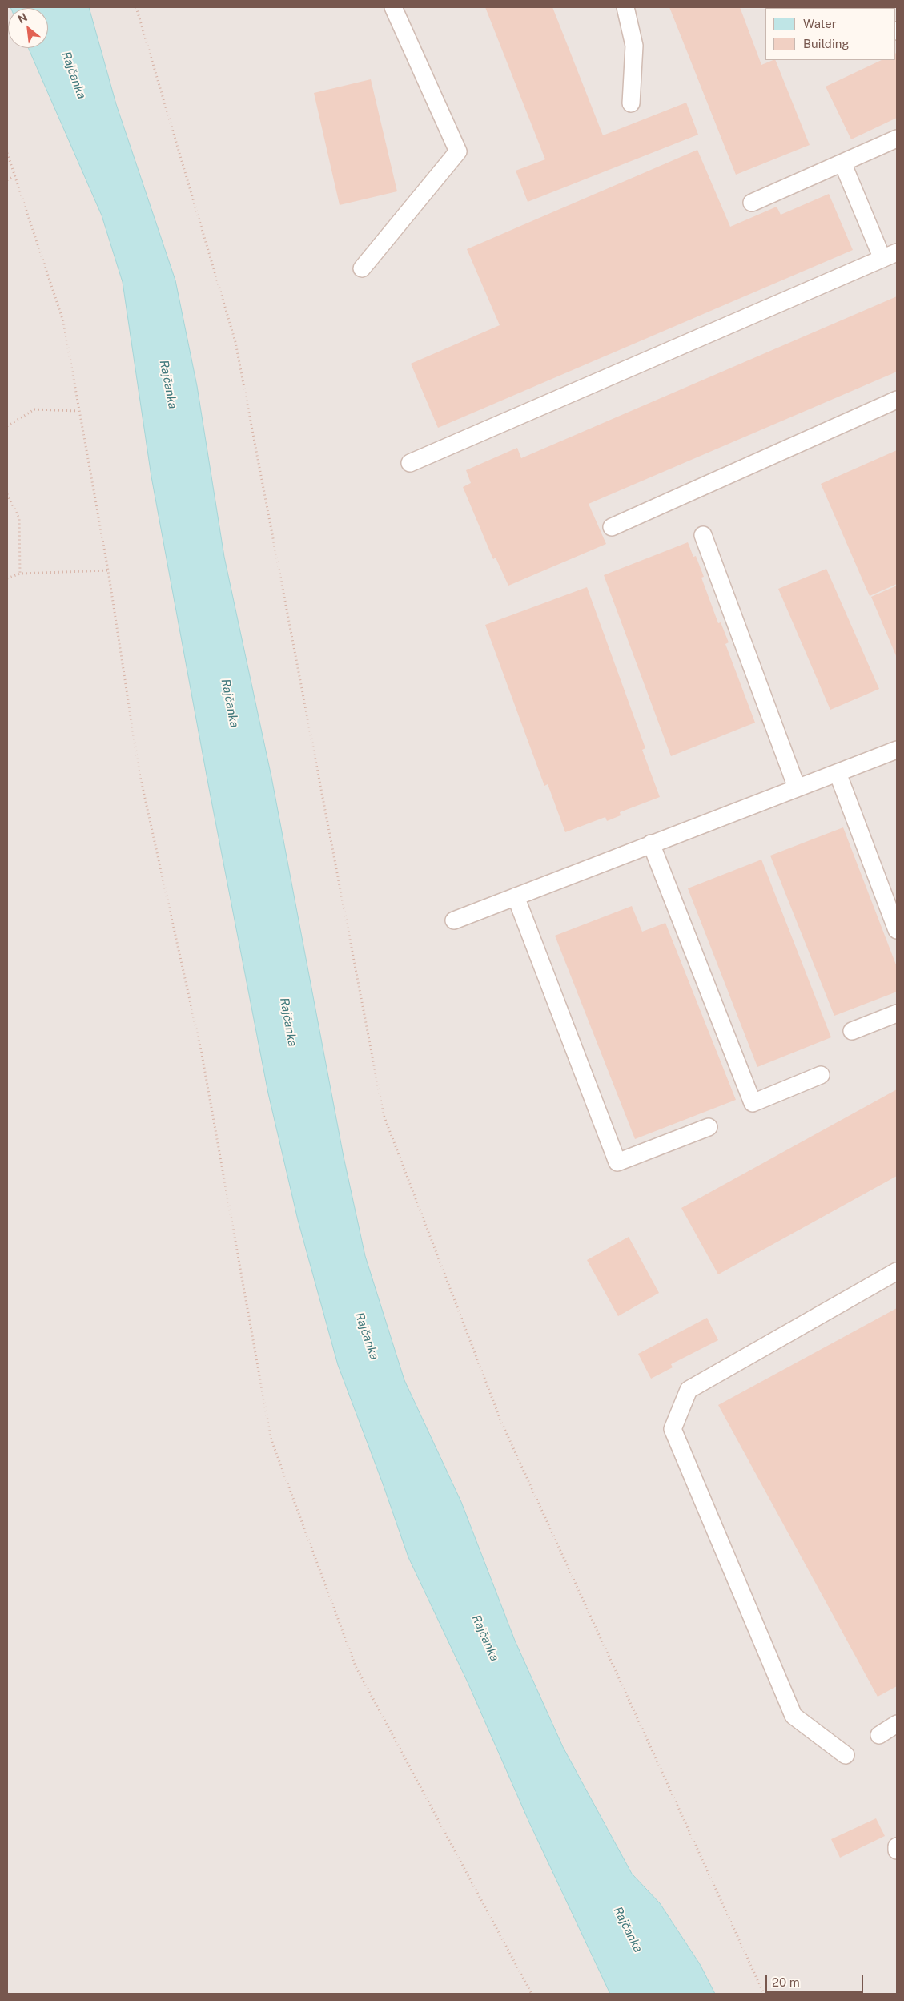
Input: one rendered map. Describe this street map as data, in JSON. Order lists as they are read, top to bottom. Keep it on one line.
{"water":["Rajčanka"],"legend":["Water","Building"],"scale_bar":"20 m","north":"top left"}
